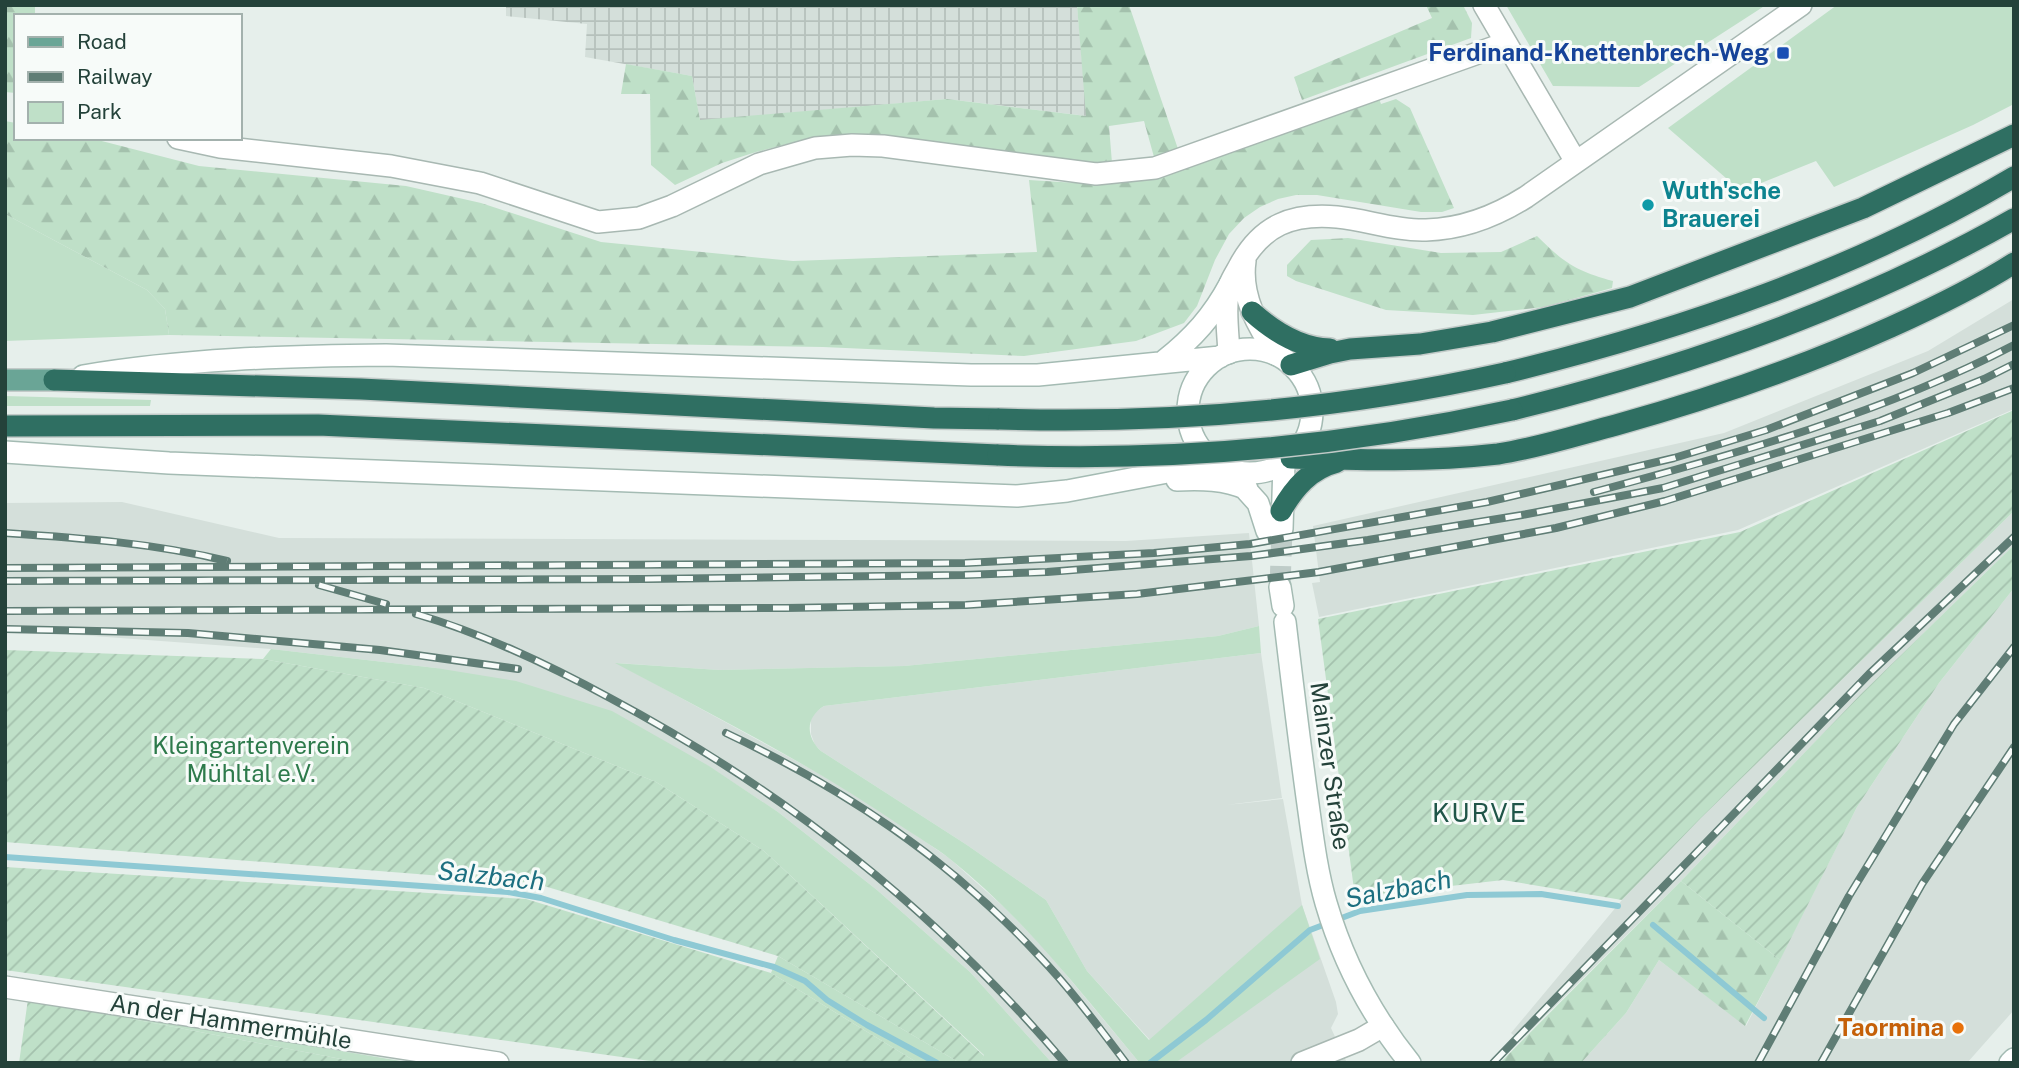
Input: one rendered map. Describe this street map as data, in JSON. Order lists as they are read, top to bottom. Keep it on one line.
{"streets":{"main road":["Mainzer Straße","An der Hammermühle"]},"districts":["KURVE"],"water":["Salzbach"],"parks":["Kleingartenverein Mühltal e.V."],"places":{"transit":["Ferdinand-Knettenbrech-Weg"],"other":["Wuth'sche Brauerei","Taormina"]},"legend":["Road","Railway","Park"]}
